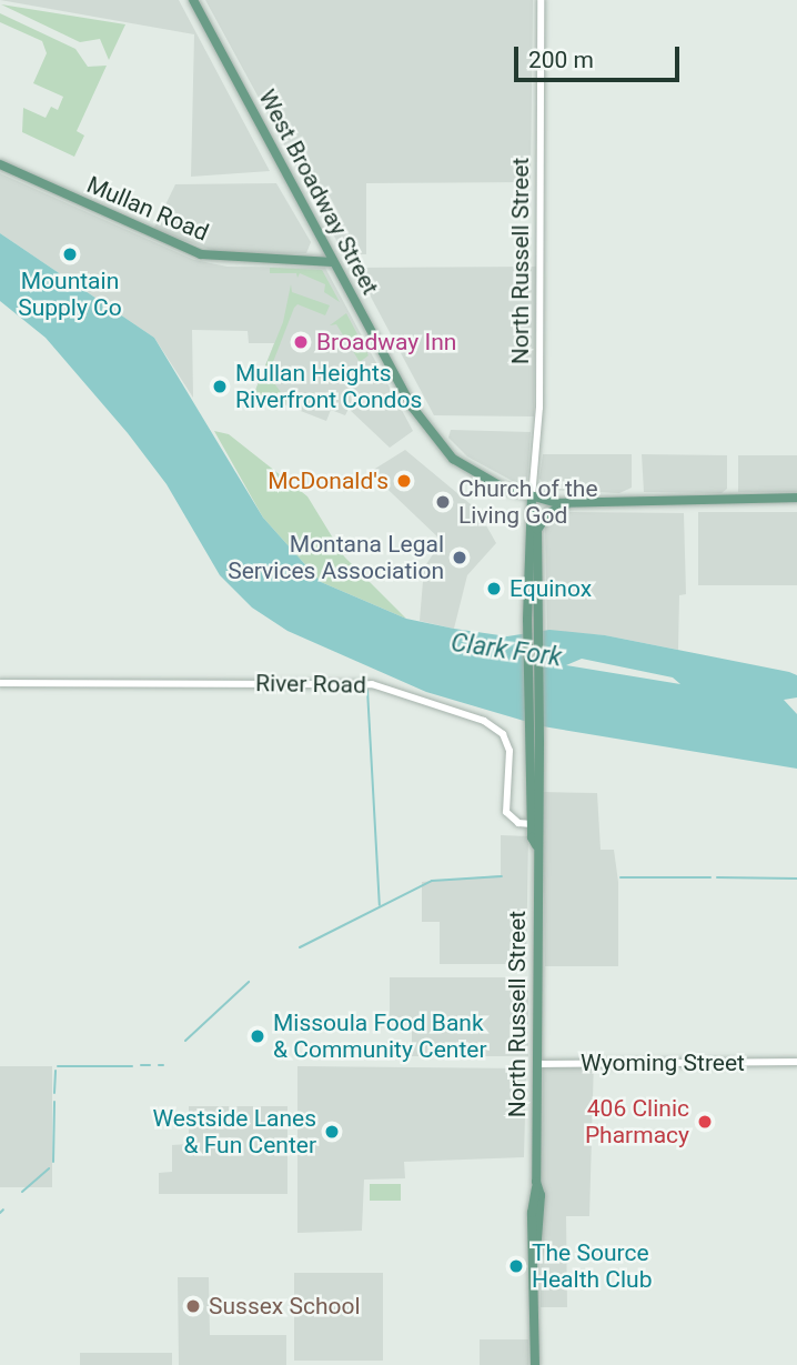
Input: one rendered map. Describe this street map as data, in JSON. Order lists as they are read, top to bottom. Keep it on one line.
{"streets":{"main road":["West Broadway Street","Mullan Road","North Russell Street"],"street":["River Road","Wyoming Street"]},"crossings":[["West Broadway Street","Mullan Road"],["West Broadway Street","North Russell Street"],["North Russell Street","River Road"],["North Russell Street","Wyoming Street"]],"water":["Clark Fork"],"places":["Mountain Supply Co","Broadway Inn","Mullan Heights Riverfront Condos","McDonald's","Church of the Living God","Montana Legal Services Association","Equinox","Missoula Food Bank & Community Center","406 Clinic Pharmacy","Westside Lanes & Fun Center","The Source Health Club","Sussex School"],"scale_bar":"200 m"}
